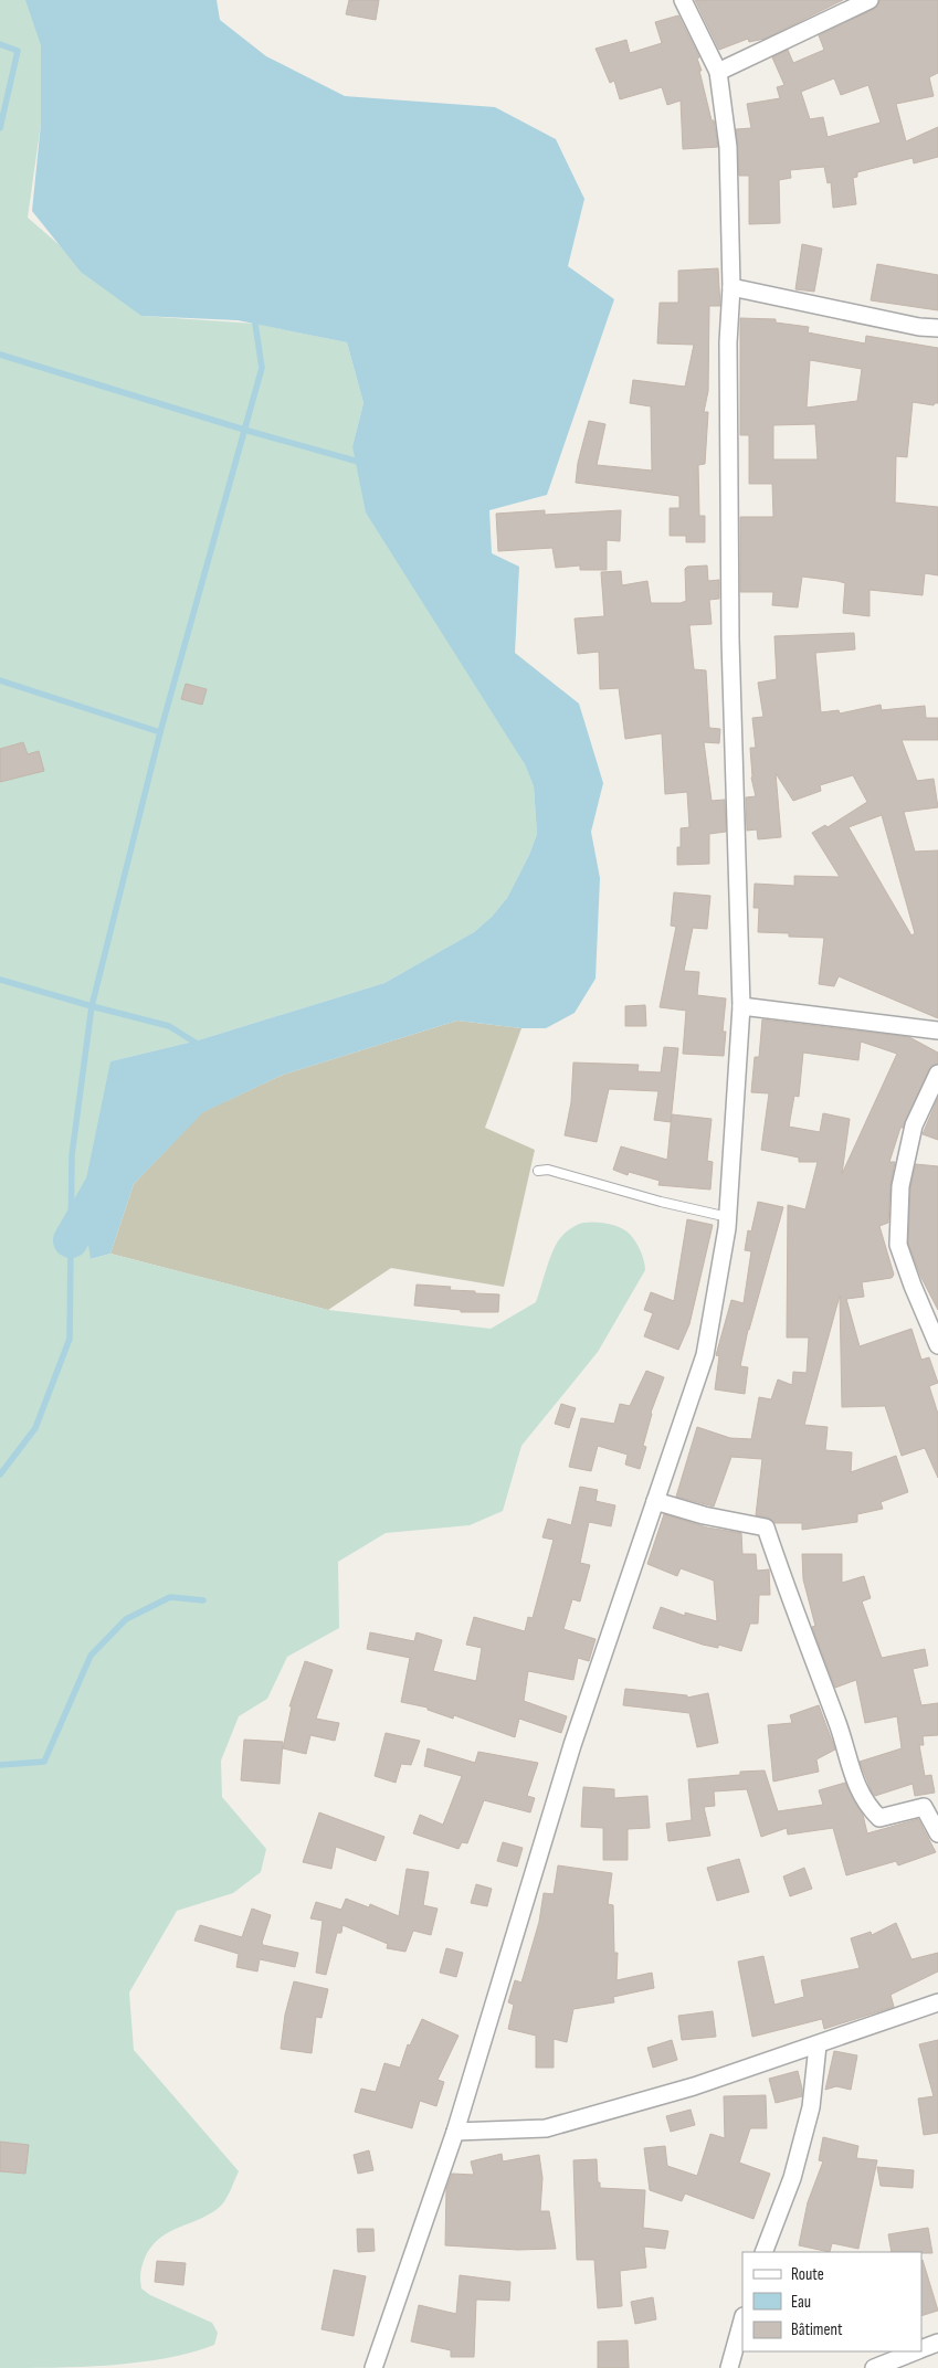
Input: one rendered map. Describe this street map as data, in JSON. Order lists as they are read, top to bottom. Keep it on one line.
{"legend":["Route","Eau","Bâtiment"]}
